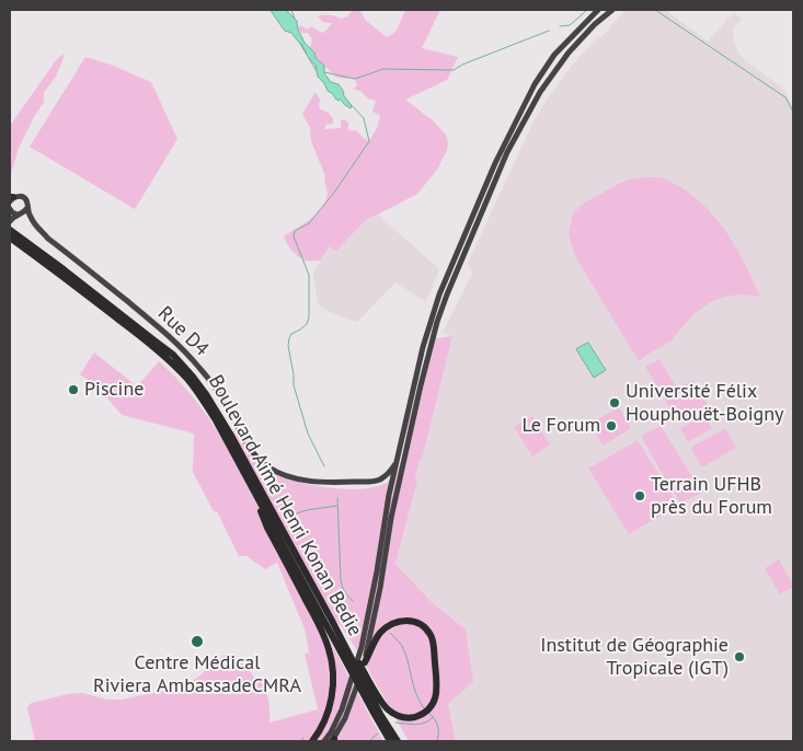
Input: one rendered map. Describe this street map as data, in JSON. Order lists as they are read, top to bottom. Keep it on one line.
{"streets":{"highway":["Boulevard Aimé Henri Konan Bedie"],"main road":["Rue D4"]},"places":["Piscine","Université Félix Houphouët-Boigny","Le Forum","Terrain UFHB près du Forum","Centre Médical Riviera AmbassadeCMRA","Institut de Géographie Tropicale (IGT)"]}
